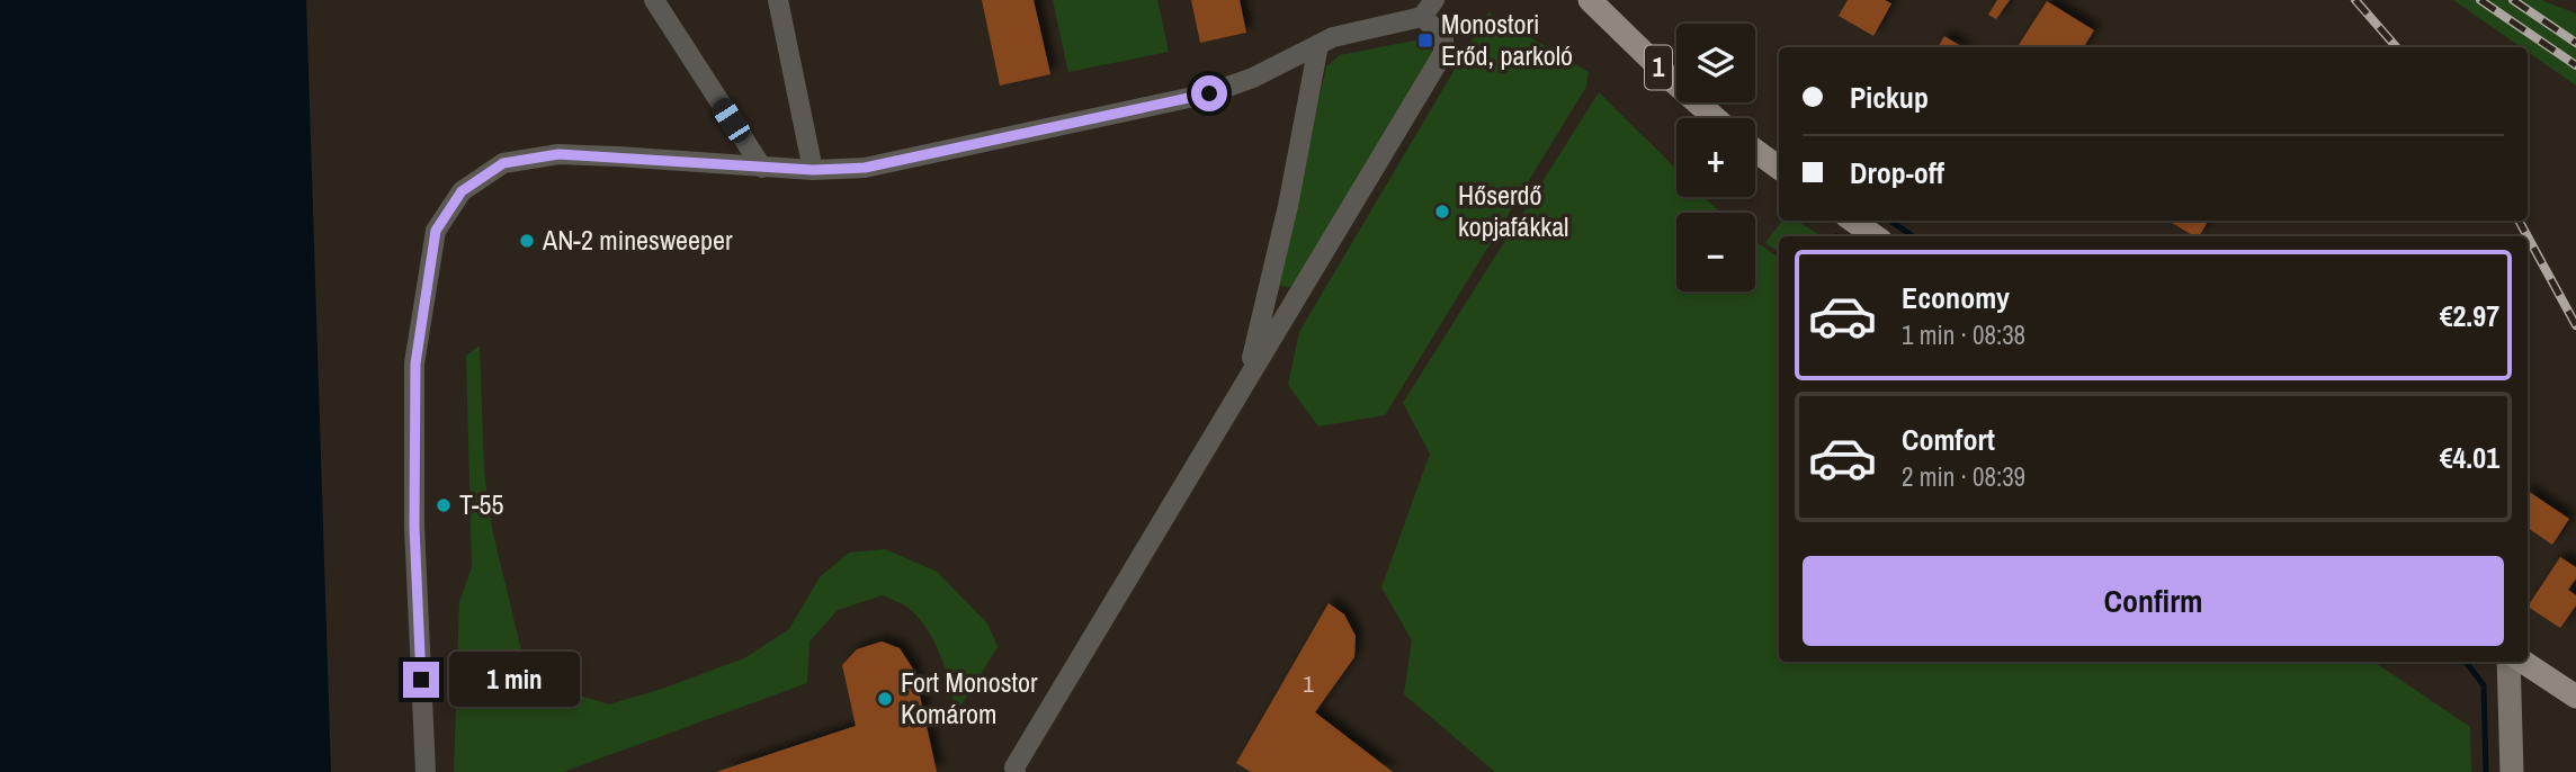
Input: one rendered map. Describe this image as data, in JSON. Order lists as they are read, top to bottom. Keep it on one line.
{"streets":{"main road":["1"]},"places":{"transit":["Monostori Erőd, parkoló"],"other":["Hőserdő kopjafákkal","AN-2 minesweeper","T-55","Fort Monostor Komárom"]},"house_numbers":["1"],"page":{"map_buttons":["+","−"],"banner":["Pickup","Drop-off"],"list":[{"name":"Economy","note":"1 min · 08:38","value":"€2.97"},{"name":"Comfort","note":"2 min · 08:39","value":"€4.01"}],"buttons":"Confirm","bubble":"1 min"}}
